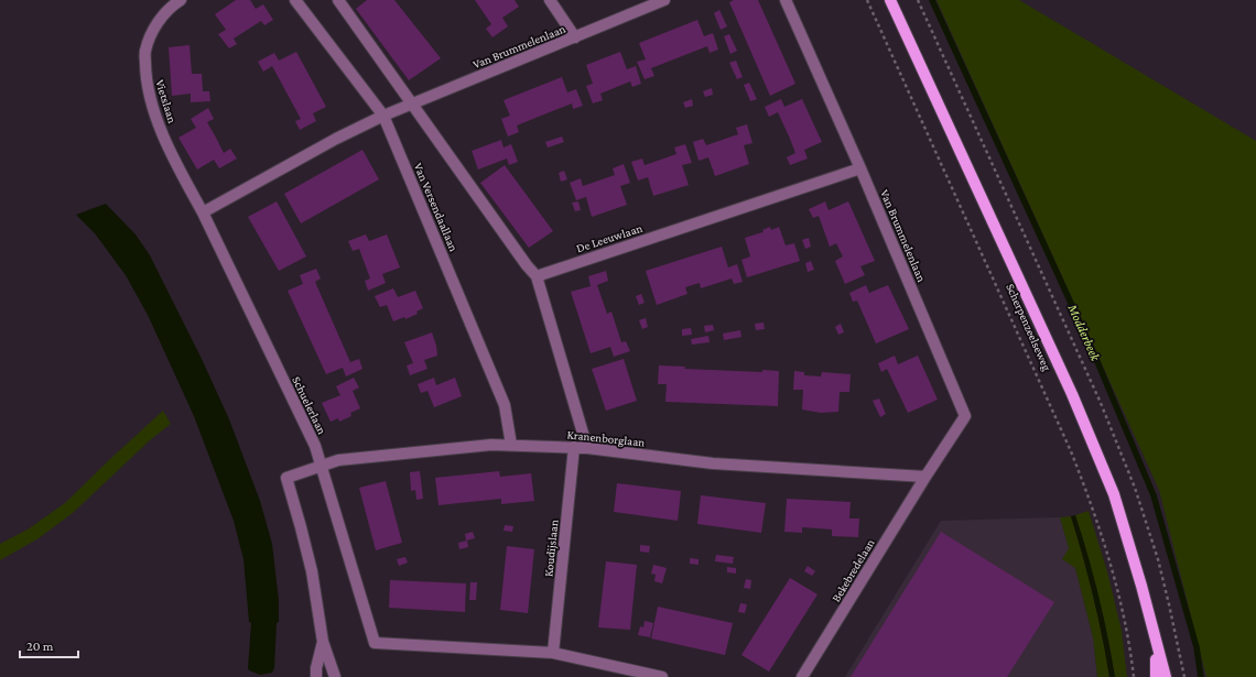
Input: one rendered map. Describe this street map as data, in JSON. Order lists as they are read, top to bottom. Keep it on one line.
{"streets":{"main road":["Scherpenzeelseweg"],"street":["Van Brummelenlaan","Vietslaan","Van Versendaallaan","De Leeuwlaan","Schuelerlaan","Kranenborglaan","Koudijslaan","Bekebredelaan"]},"crossings":[["Van Brummelenlaan","Van Versendaallaan"],["Van Brummelenlaan","De Leeuwlaan"],["Van Brummelenlaan","Kranenborglaan"],["Van Brummelenlaan","Bekebredelaan"],["Vietslaan","Schuelerlaan"],["Van Versendaallaan","Kranenborglaan"],["Schuelerlaan","Kranenborglaan"],["Schuelerlaan","Koudijslaan"],["Kranenborglaan","Koudijslaan"],["Kranenborglaan","Bekebredelaan"]],"water":["Modderbeek"],"scale_bar":"20 m"}
